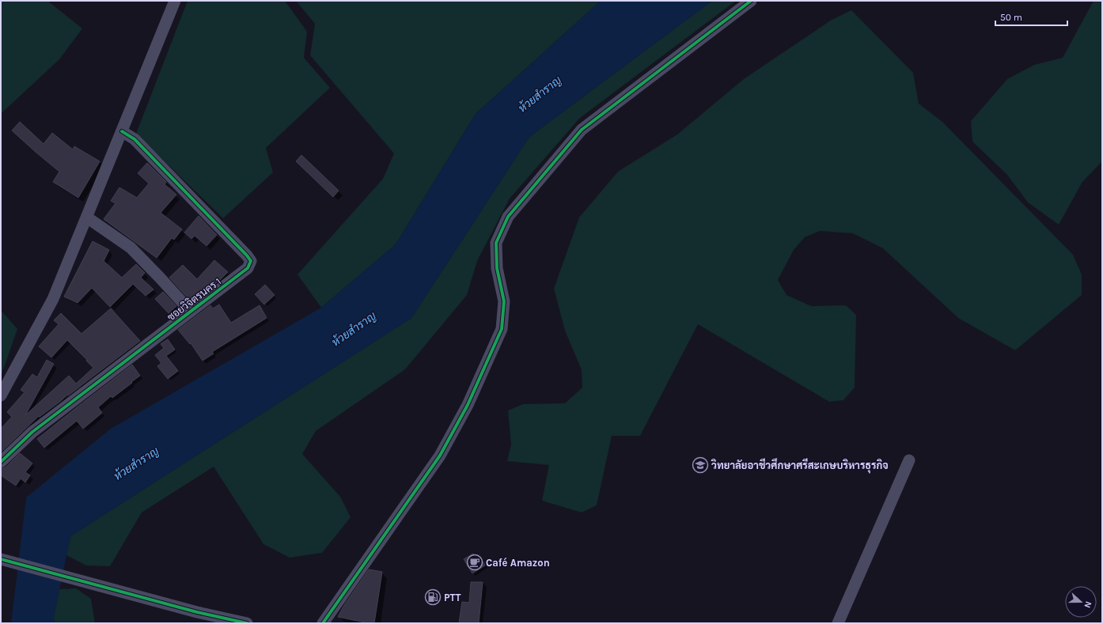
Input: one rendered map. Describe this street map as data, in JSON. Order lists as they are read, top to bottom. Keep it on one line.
{"streets":{"street":["ซอยวิจิตรนคร 1"]},"water":["ห้วยสำราญ"],"places":{"school or university":["วิทยาลัยอาชีวศึกษาศรีสะเกษบริหารธุรกิจ"],"cafe":["Café Amazon"],"fuel station":["PTT"]},"scale_bar":"50 m","north":"right"}
